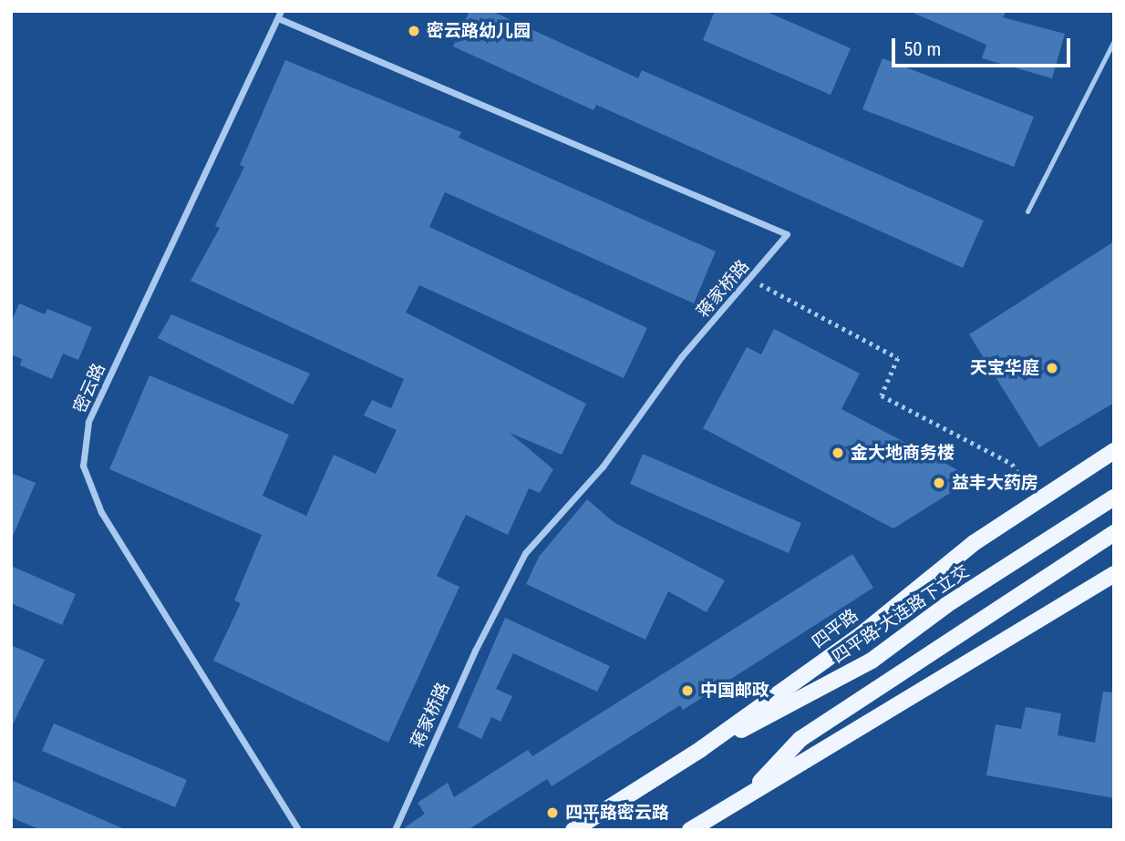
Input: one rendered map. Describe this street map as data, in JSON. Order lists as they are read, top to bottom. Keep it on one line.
{"streets":{"main road":["四平路-大连路下立交","四平路"],"street":["蒋家桥路","密云路"]},"crossings":[["蒋家桥路","密云路"],["四平路-大连路下立交","四平路"]],"places":["密云路幼儿园","天宝华庭","金大地商务楼","益丰大药房","中国邮政","四平路密云路"],"scale_bar":"50 m"}
